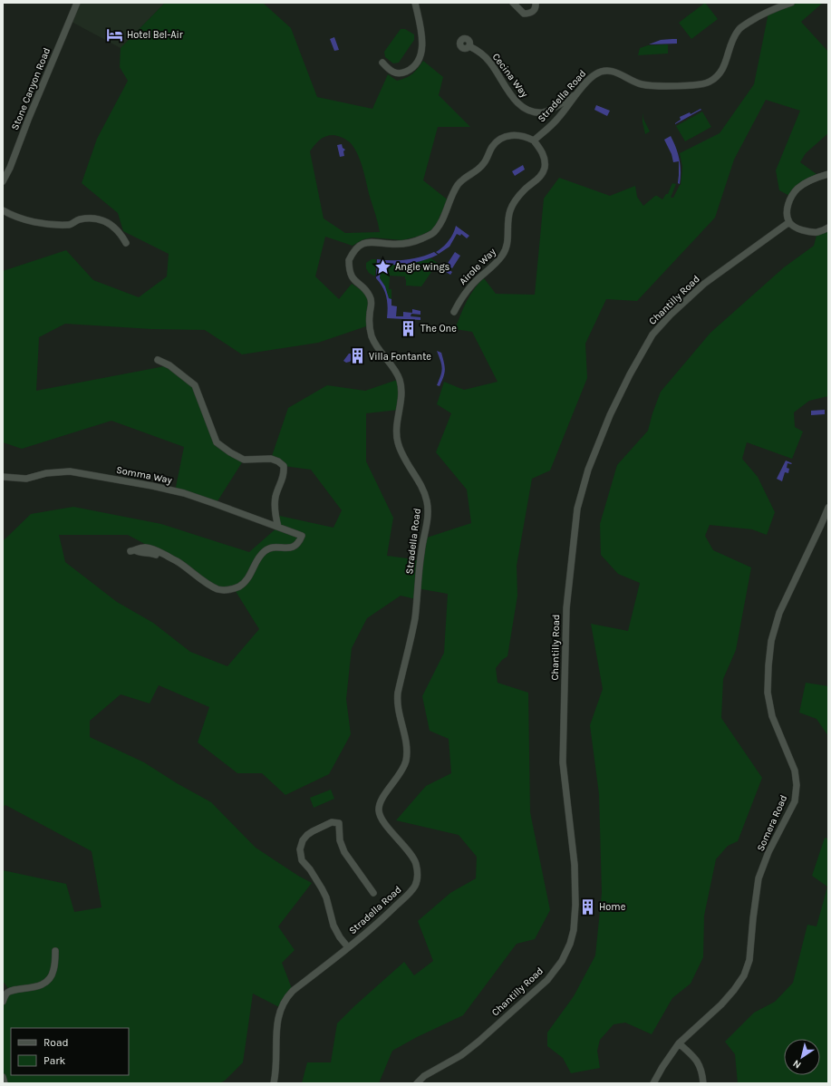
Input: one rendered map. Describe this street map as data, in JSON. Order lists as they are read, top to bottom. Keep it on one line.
{"streets":{"street":["Cecina Way","Stone Canyon Road","Stradella Road","Airole Way","Chantilly Road","Somma Way","Somera Road"]},"crossings":[["Cecina Way","Stradella Road"],["Stradella Road","Airole Way"]],"places":{"hotel":["Hotel Bel-Air"],"place":["Angle wings"],"building":["The One","Villa Fontante","Home"]},"legend":["Road","Park"],"north":"bottom left"}
